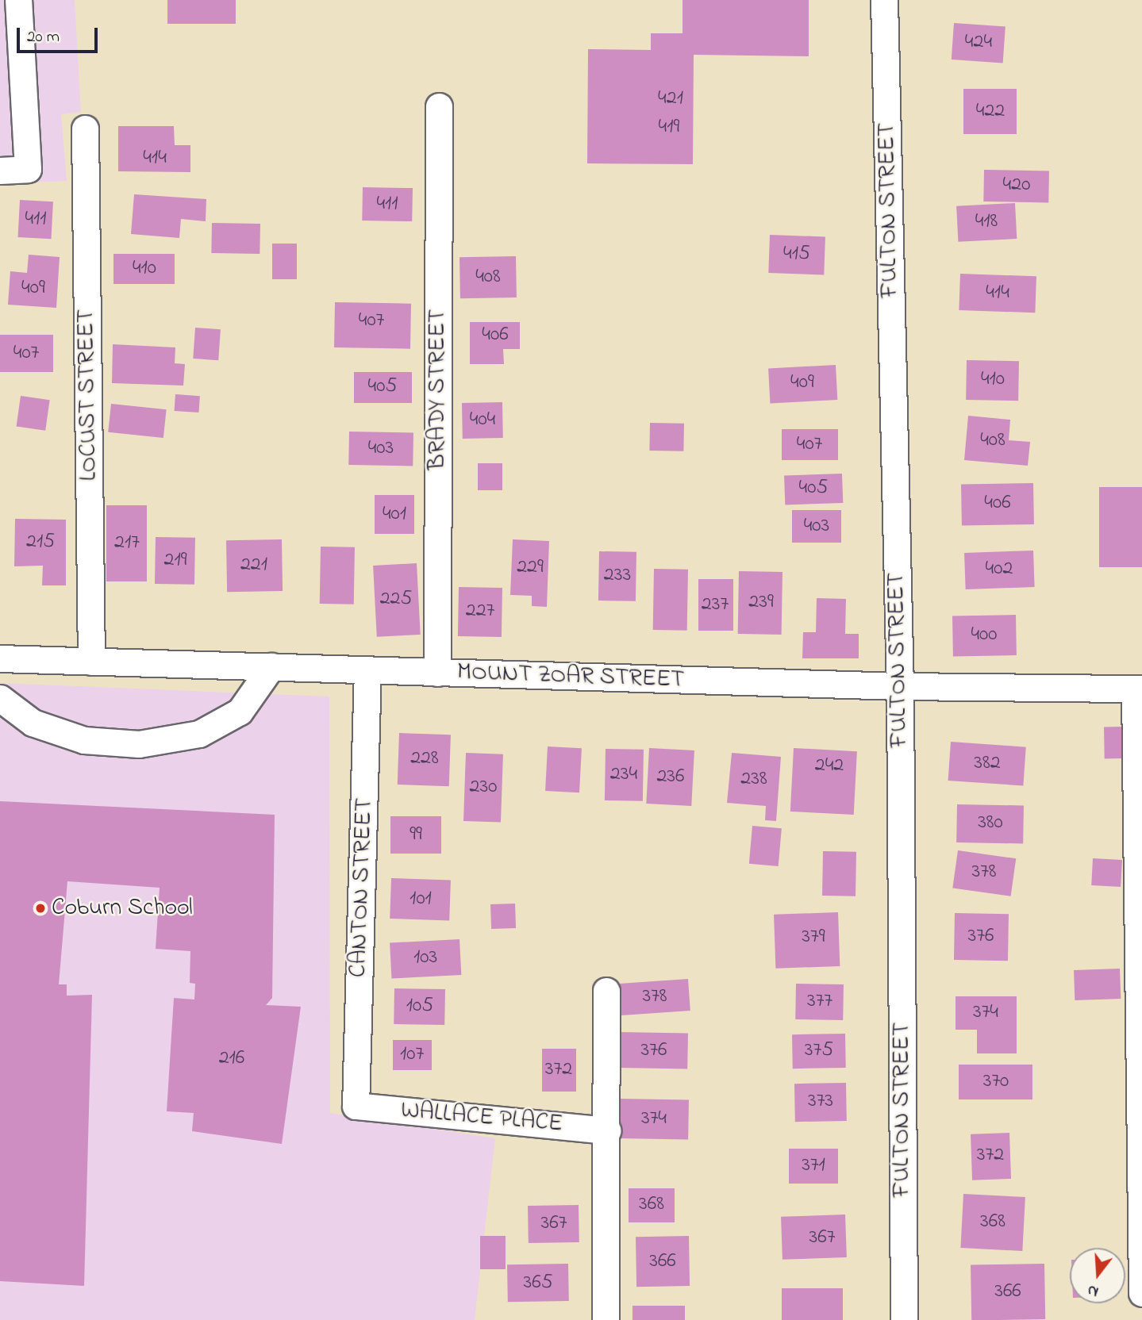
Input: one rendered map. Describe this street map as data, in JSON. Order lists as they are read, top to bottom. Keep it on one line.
{"streets":{"street":["FULTON STREET","BRADY STREET","LOCUST STREET","MOUNT ZOAR STREET","CANTON STREET","WALLACE PLACE"]},"crossings":[["FULTON STREET","MOUNT ZOAR STREET"],["BRADY STREET","MOUNT ZOAR STREET"],["LOCUST STREET","MOUNT ZOAR STREET"],["MOUNT ZOAR STREET","CANTON STREET"],["CANTON STREET","WALLACE PLACE"]],"places":["Coburn School"],"house_numbers":["424","421","422","419","414","420","411","411","418","415","410","408","409","414","407","406","407","410","409","405","404","408","407","403","405","406","401","403","215","217","219","221","229","402","233","225","239","237","227","400","228","382","242","234","236","238","230","380","99","378","101","376","379","103","378","377","105","374","376","375","107","216","372","370","373","374","372","371","368","368","367","367","366","365","366"],"scale_bar":"20 m","north":"bottom"}
